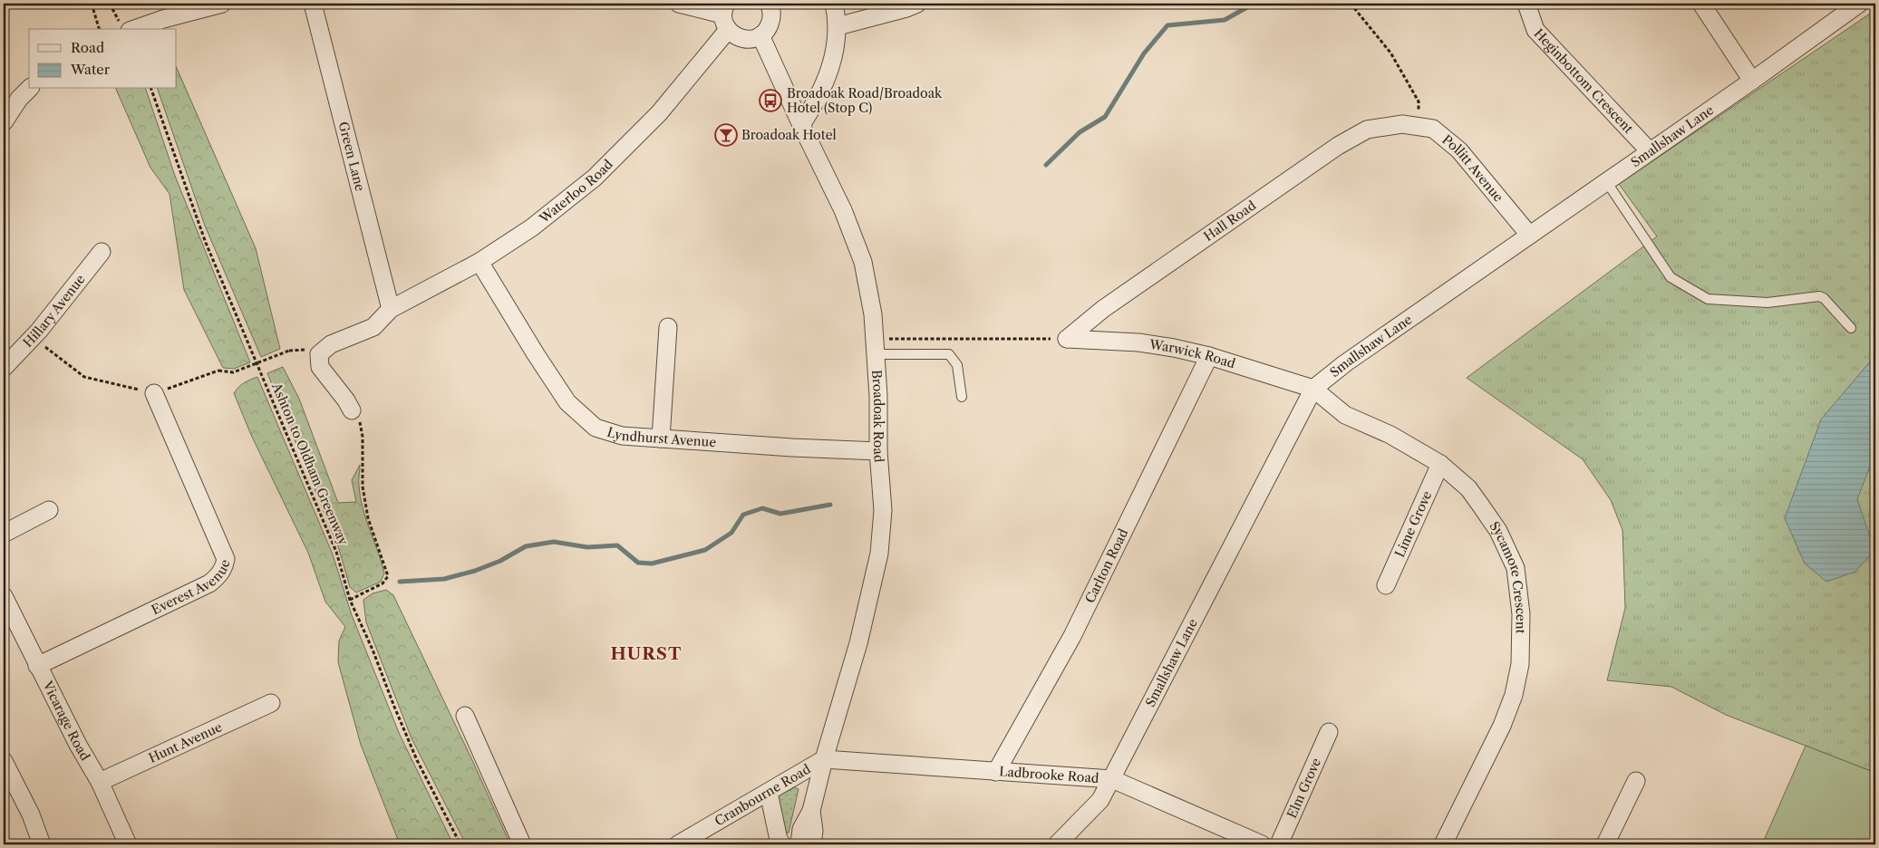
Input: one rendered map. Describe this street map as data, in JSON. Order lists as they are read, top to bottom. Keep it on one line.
{"streets":{"street":["Heginbottom Crescent","Smallshaw Lane","Green Lane","Pollitt Avenue","Waterloo Road","Hall Road","Hillary Avenue","Warwick Road","Broadoak Road","Lyndhurst Avenue","Lime Grove","Carlton Road","Sycamore Crescent","Everest Avenue","Vicarage Road","Hunt Avenue","Ladbrooke Road","Elm Grove","Cranbourne Road"],"path":["Ashton to Oldham Greenway"]},"crossings":[["Heginbottom Crescent","Smallshaw Lane"],["Smallshaw Lane","Pollitt Avenue"],["Smallshaw Lane","Warwick Road"],["Smallshaw Lane","Sycamore Crescent"],["Smallshaw Lane","Ladbrooke Road"],["Green Lane","Waterloo Road"],["Pollitt Avenue","Hall Road"],["Waterloo Road","Lyndhurst Avenue"],["Hall Road","Warwick Road"],["Warwick Road","Carlton Road"],["Warwick Road","Sycamore Crescent"],["Broadoak Road","Lyndhurst Avenue"],["Broadoak Road","Ladbrooke Road"],["Broadoak Road","Cranbourne Road"],["Lime Grove","Sycamore Crescent"],["Carlton Road","Ladbrooke Road"],["Everest Avenue","Vicarage Road"],["Vicarage Road","Hunt Avenue"],["Ladbrooke Road","Cranbourne Road"]],"districts":["HURST"],"places":{"bus stop":["Broadoak Road/Broadoak Hotel (Stop C)"],"bar":["Broadoak Hotel"]},"legend":["Road","Water"]}
